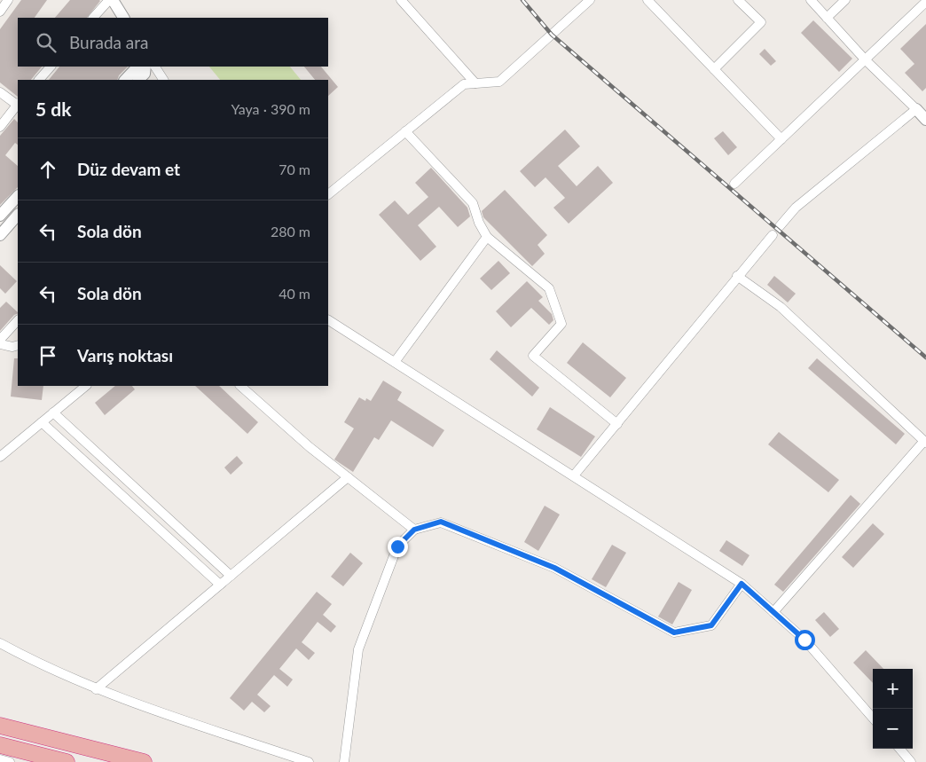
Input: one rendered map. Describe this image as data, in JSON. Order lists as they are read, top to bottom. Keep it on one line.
{"page":{"search":"Burada ara","heading":["5 dk","Yaya · 390 m"],"list":[["Düz devam et","70 m"],["Sola dön","280 m"],["Sola dön","40 m"],"Varış noktası"],"map_buttons":["+","−"]}}
